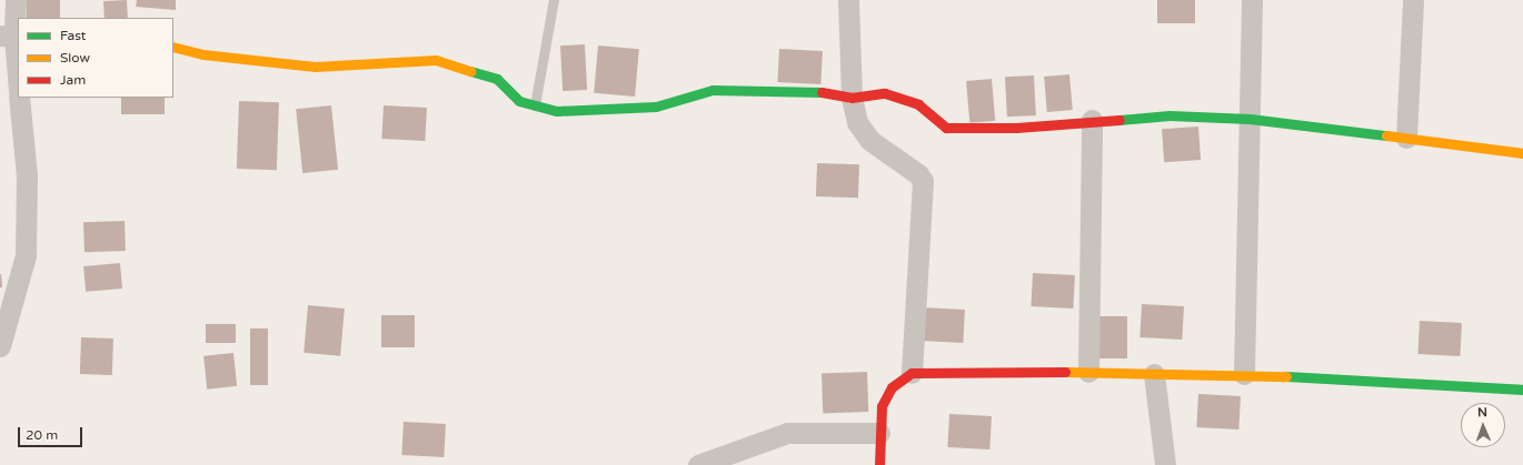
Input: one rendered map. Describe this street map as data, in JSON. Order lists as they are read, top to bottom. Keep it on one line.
{"legend":["Fast","Slow","Jam"],"scale_bar":"20 m","north":"top"}
